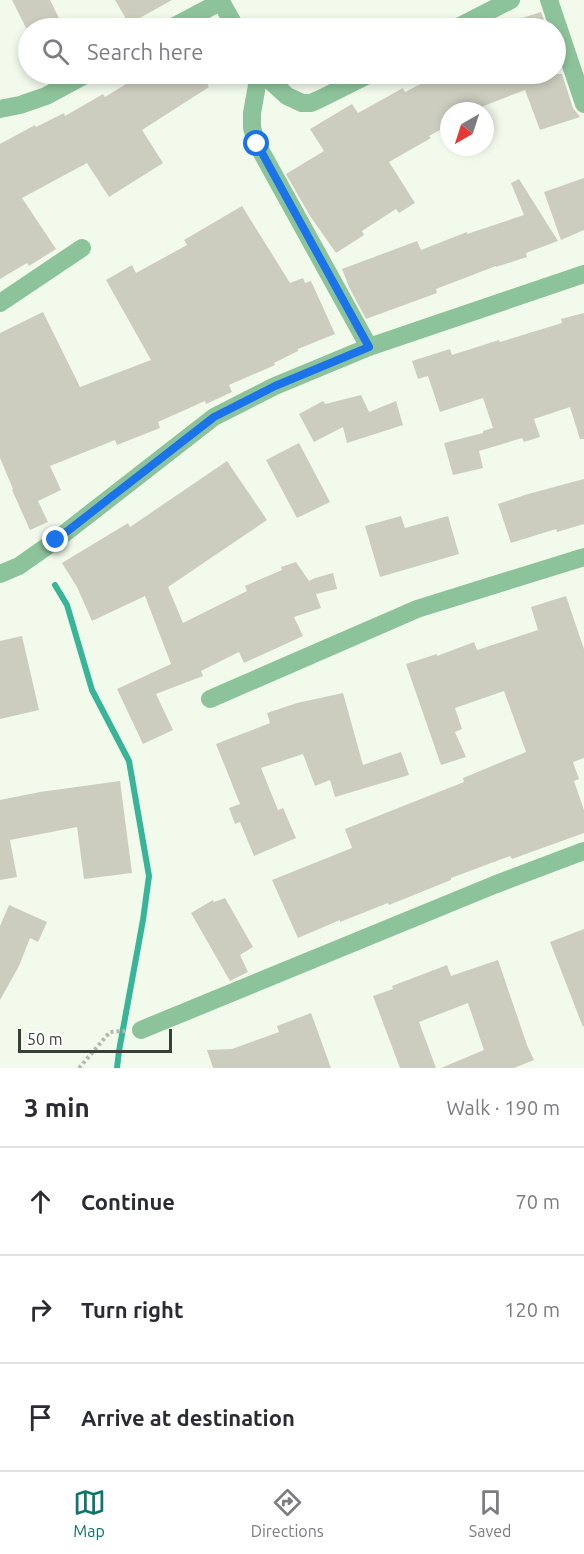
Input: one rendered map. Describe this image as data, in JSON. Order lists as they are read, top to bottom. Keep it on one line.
{"scale_bar":"50 m","north":"bottom left","page":{"search":"Search here","scale":"50 m","heading":["3 min","Walk · 190 m"],"list":[["Continue","70 m"],["Turn right","120 m"],"Arrive at destination"],"nav":["Map","Directions","Saved"]}}
